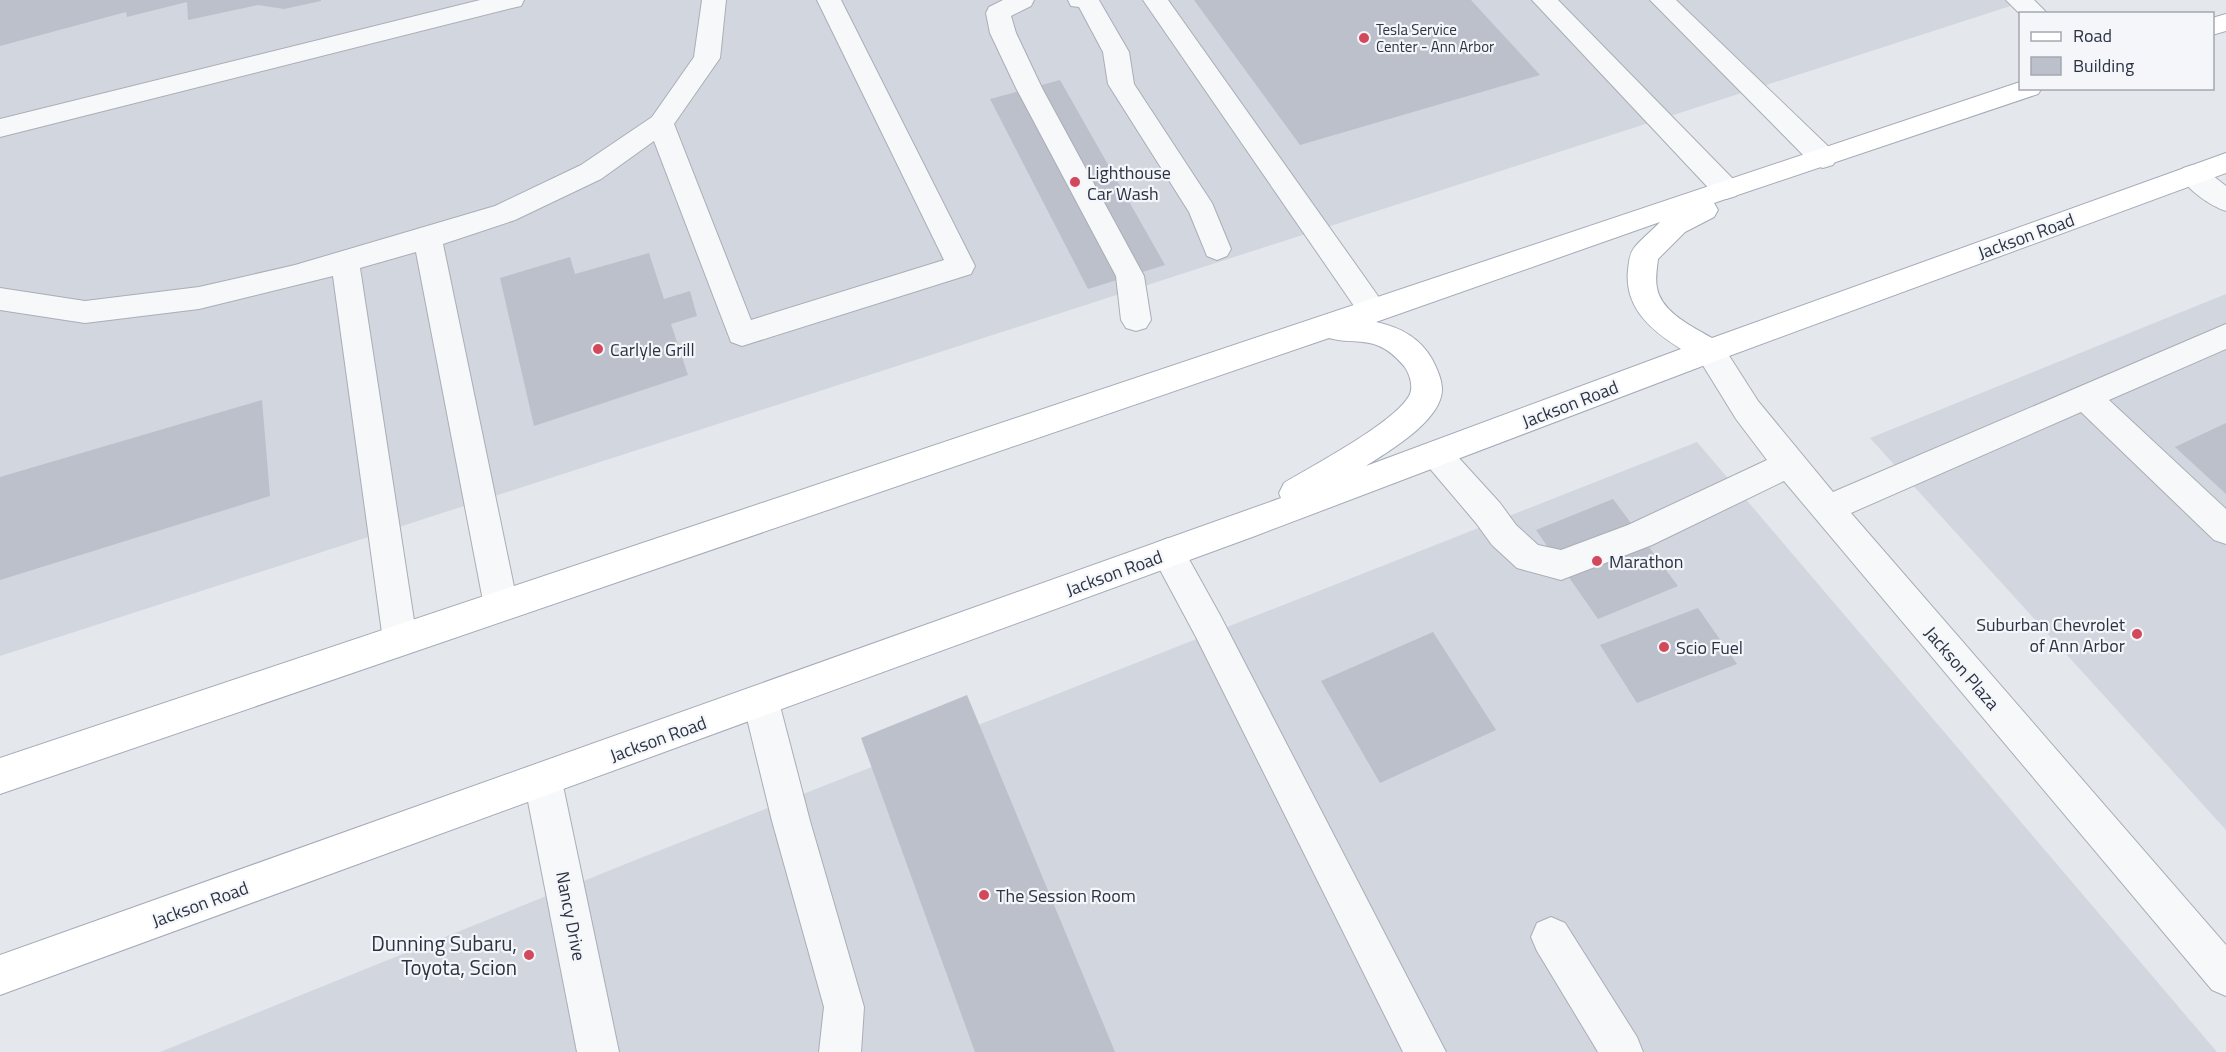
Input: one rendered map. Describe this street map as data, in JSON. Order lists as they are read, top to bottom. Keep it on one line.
{"streets":{"main road":["Jackson Road"],"street":["Jackson Plaza","Nancy Drive"]},"crossings":[["Jackson Road","Jackson Plaza"],["Jackson Road","Nancy Drive"]],"places":["Tesla Service Center - Ann Arbor","Lighthouse Car Wash","Carlyle Grill","Marathon","Suburban Chevrolet of Ann Arbor","Scio Fuel","The Session Room","Dunning Subaru, Toyota, Scion"],"legend":["Road","Building"]}
